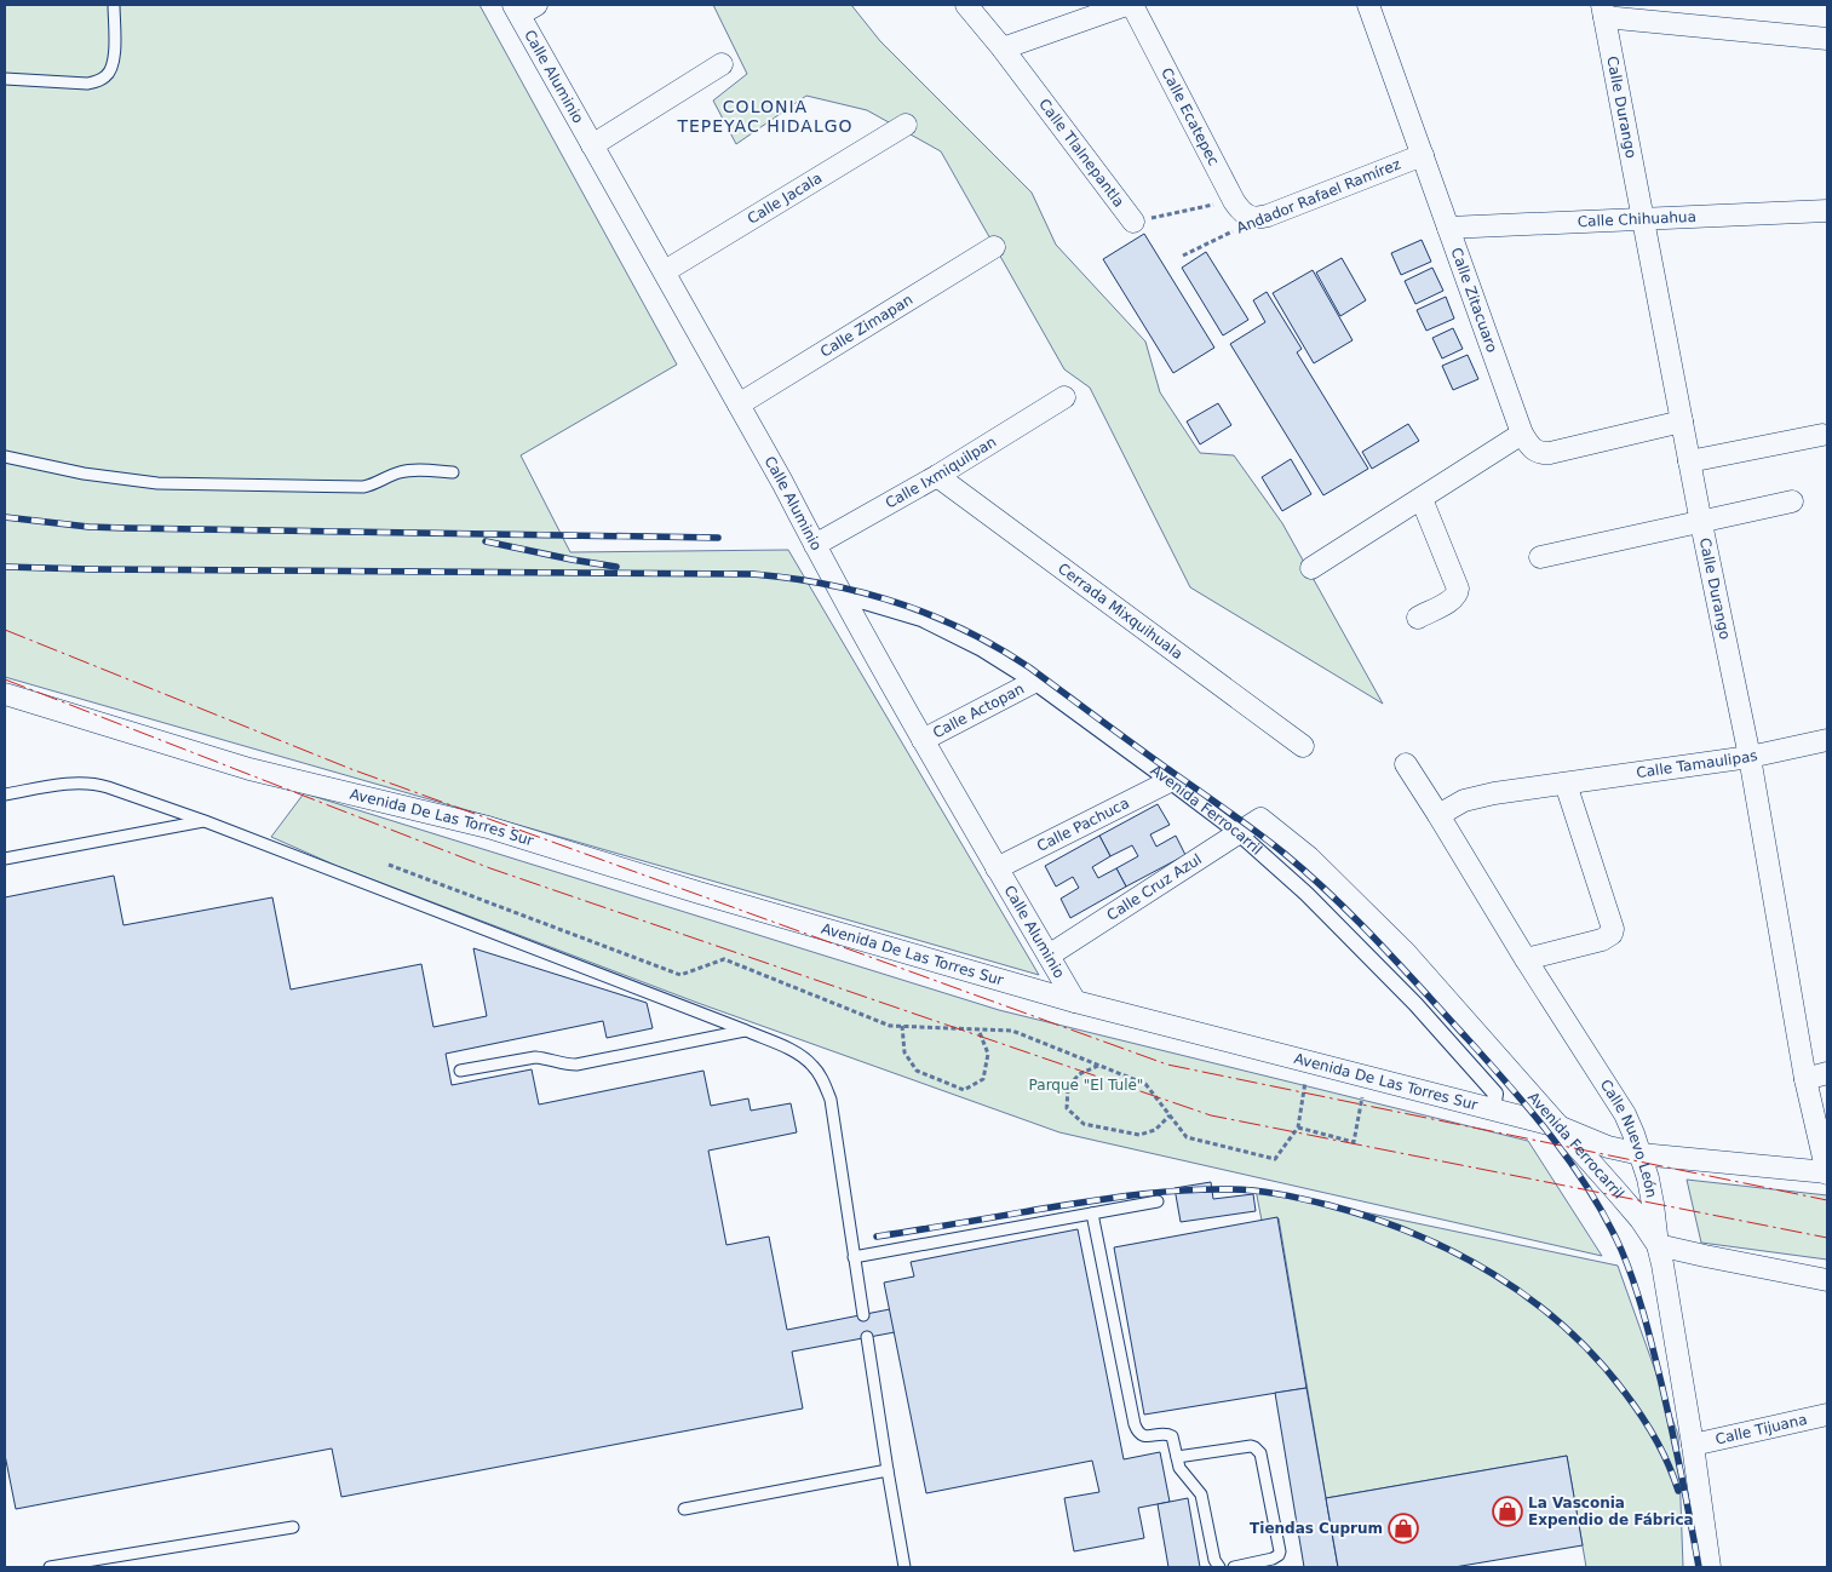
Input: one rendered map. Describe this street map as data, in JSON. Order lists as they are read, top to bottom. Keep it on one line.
{"streets":{"street":["Calle Aluminio","Calle Durango","Calle Ecatepec","Calle Tlalnepantla","Andador Rafael Ramírez","Calle Jacala","Calle Chihuahua","Calle Zitacuaro","Calle Zimapan","Calle Ixmiquilpan","Cerrada Mixquihuala","Calle Actopan","Calle Tamaulipas","Avenida Ferrocarril","Avenida De Las Torres Sur","Calle Pachuca","Calle Cruz Azul","Calle Nuevo León","Calle Tijuana"]},"crossings":[["Calle Aluminio","Calle Jacala"],["Calle Aluminio","Calle Zimapan"],["Calle Aluminio","Calle Ixmiquilpan"],["Calle Aluminio","Calle Actopan"],["Calle Aluminio","Avenida Ferrocarril"],["Calle Aluminio","Avenida De Las Torres Sur"],["Calle Aluminio","Calle Pachuca"],["Calle Aluminio","Calle Cruz Azul"],["Calle Durango","Calle Chihuahua"],["Calle Durango","Calle Zitacuaro"],["Calle Durango","Calle Tamaulipas"],["Calle Durango","Avenida De Las Torres Sur"],["Calle Ecatepec","Calle Tlalnepantla"],["Calle Ecatepec","Andador Rafael Ramírez"],["Andador Rafael Ramírez","Calle Zitacuaro"],["Calle Chihuahua","Calle Zitacuaro"],["Calle Ixmiquilpan","Cerrada Mixquihuala"],["Calle Actopan","Avenida Ferrocarril"],["Calle Tamaulipas","Calle Nuevo León"],["Avenida Ferrocarril","Avenida De Las Torres Sur"],["Avenida Ferrocarril","Calle Pachuca"],["Avenida Ferrocarril","Calle Cruz Azul"],["Avenida Ferrocarril","Calle Nuevo León"],["Avenida De Las Torres Sur","Calle Nuevo León"],["Calle Nuevo León","Calle Tijuana"]],"districts":["COLONIA TEPEYAC HIDALGO"],"parks":["Parque \"El Tule\""],"places":{"shop":["La Vasconia Expendio de Fábrica","Tiendas Cuprum"]}}
